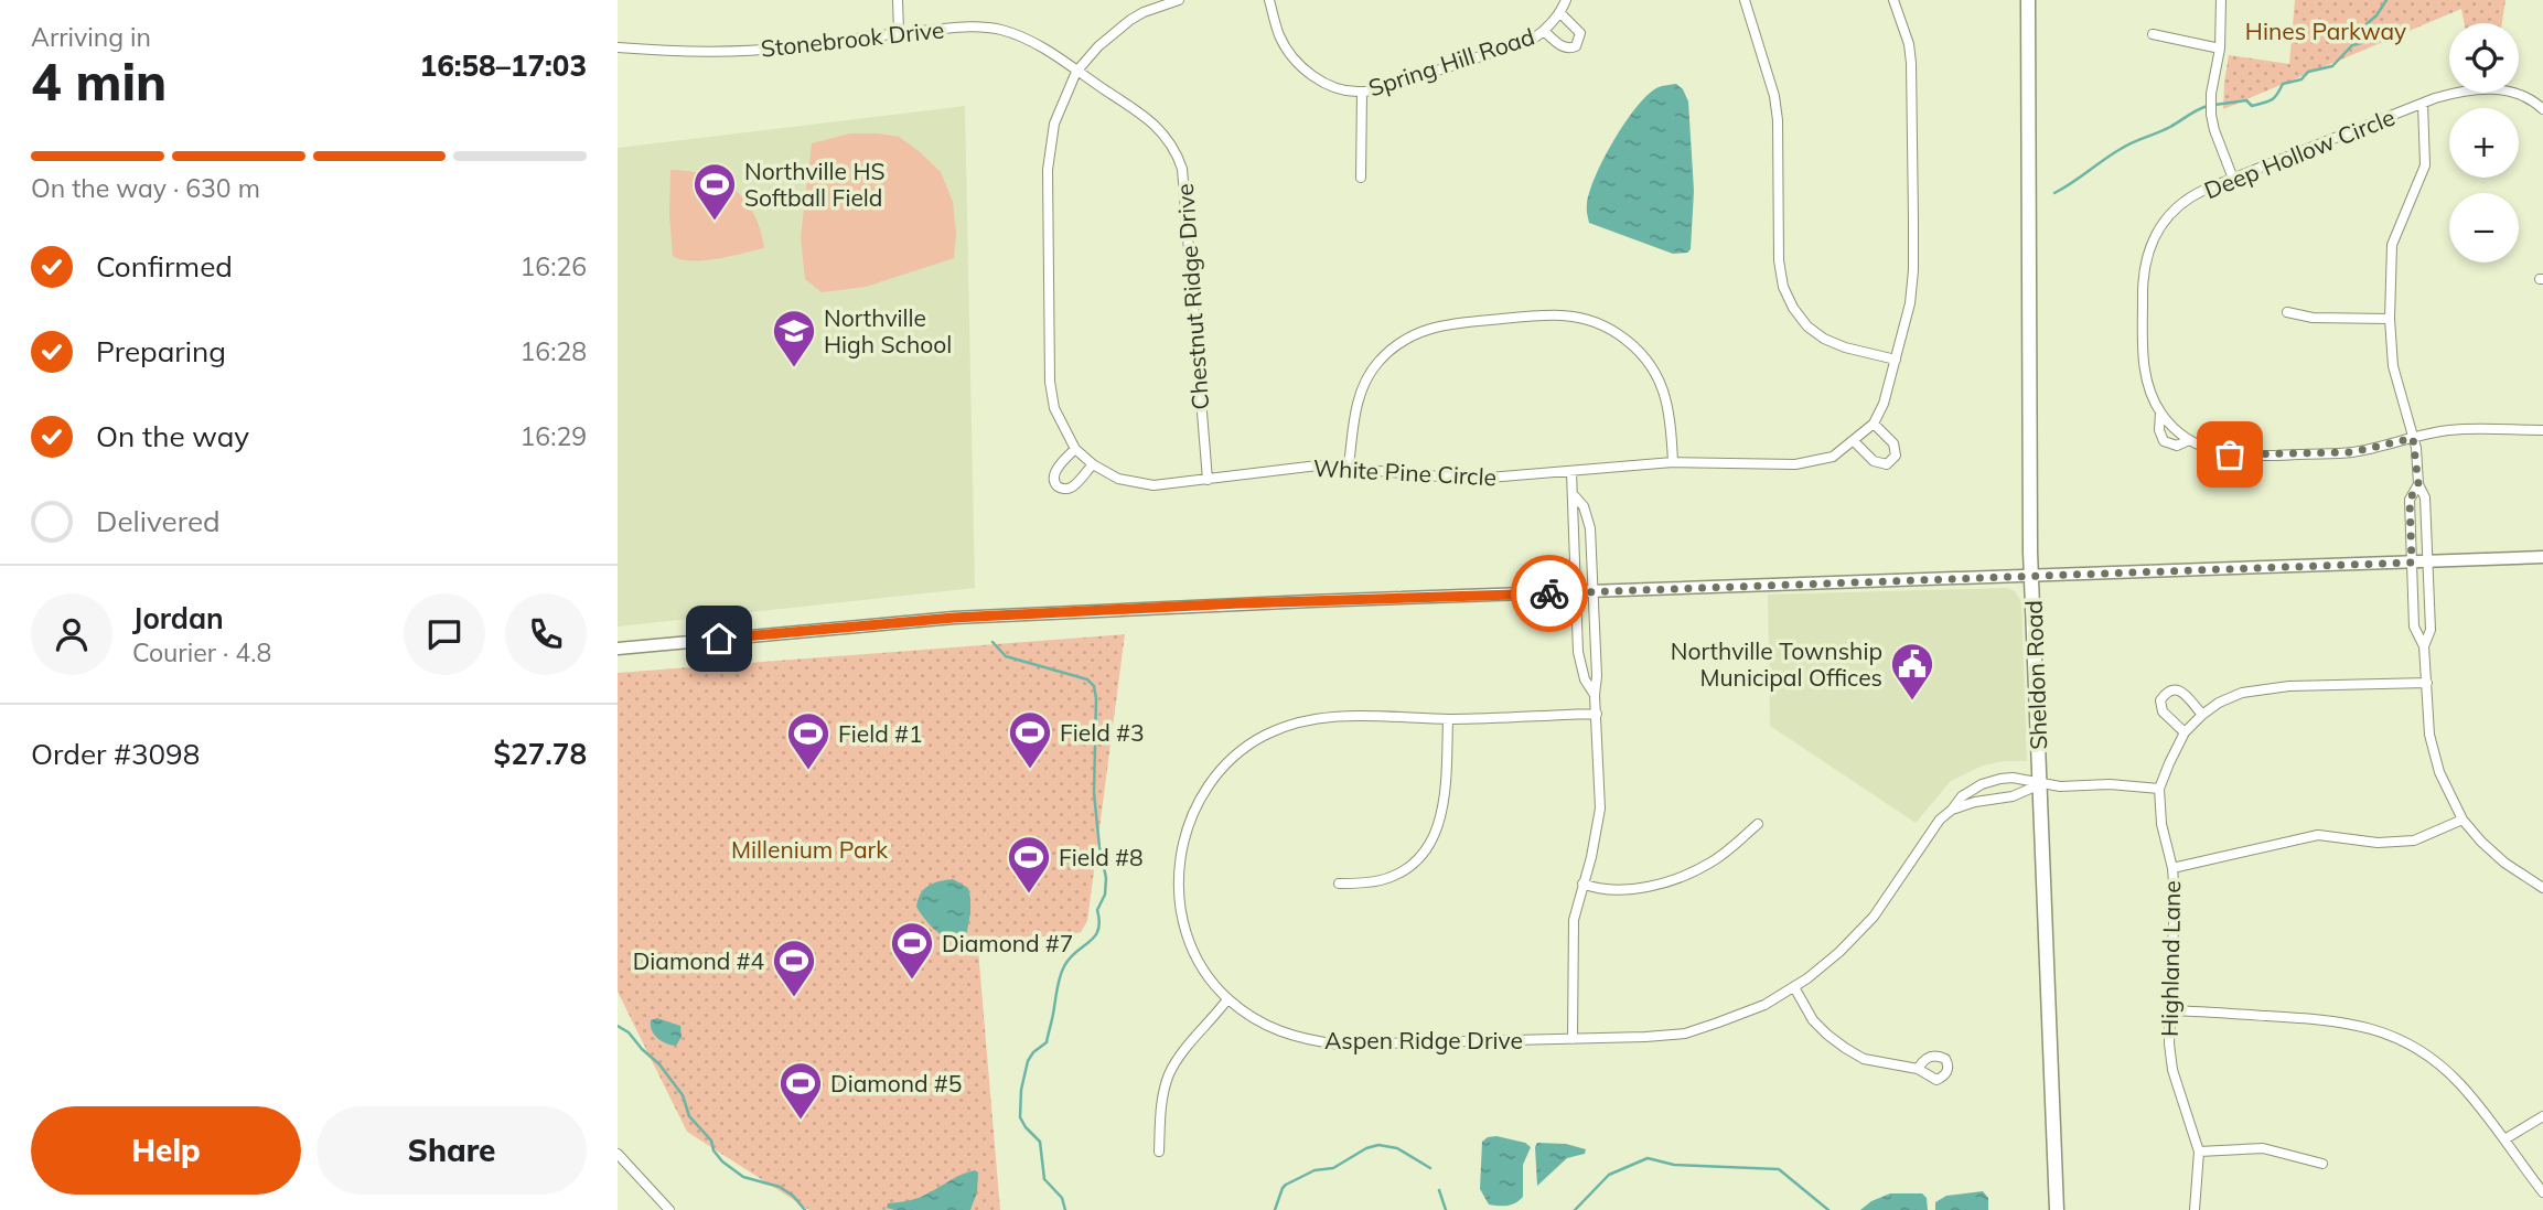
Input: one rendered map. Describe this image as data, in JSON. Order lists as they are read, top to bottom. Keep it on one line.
{"streets":{"main road":["Sheldon Road"],"street":["Stonebrook Drive","Spring Hill Road","Deep Hollow Circle","Chestnut Ridge Drive","White Pine Circle","Highland Lane","Aspen Ridge Drive"]},"crossings":[["Stonebrook Drive","Chestnut Ridge Drive"],["Stonebrook Drive","White Pine Circle"],["Chestnut Ridge Drive","White Pine Circle"],["Sheldon Road","Aspen Ridge Drive"]],"parks":["Hines Parkway","Millenium Park"],"places":{"sports":["Northville HS Softball Field","Field #3","Field #1","Field #8","Diamond #7","Diamond #4","Diamond #5"],"school or university":["Northville High School"],"public building":["Northville Township Municipal Offices"]},"page":{"heading":["4 min","Arriving in","16:58–17:03"],"panel":["Jordan","Courier · 4.8","Order #3098","$27.78"],"map_buttons":["+","−"],"bar":"On the way · 630 m","list":[["Confirmed","16:26"],["Preparing","16:28"],["On the way","16:29"],"Delivered"],"buttons":["Help","Share"]}}
